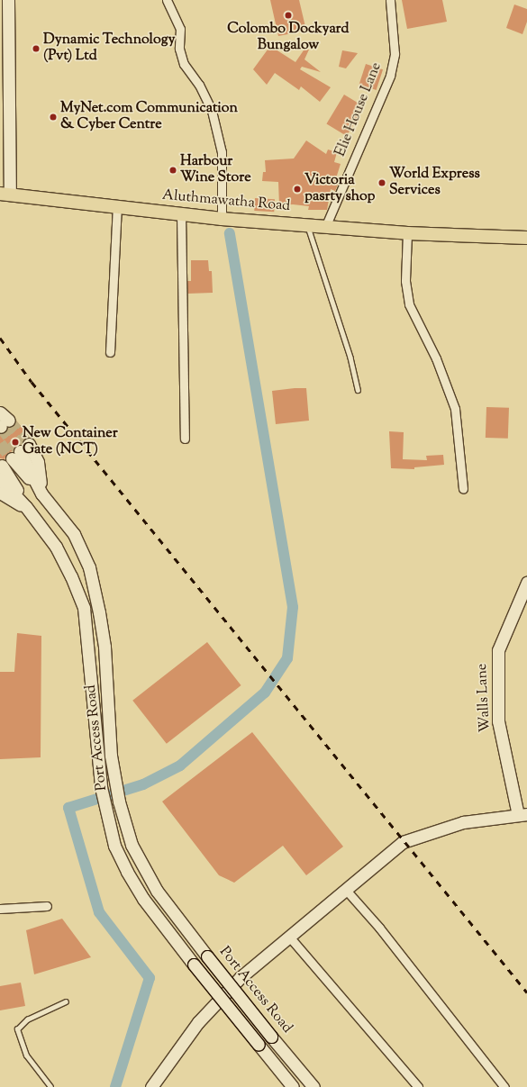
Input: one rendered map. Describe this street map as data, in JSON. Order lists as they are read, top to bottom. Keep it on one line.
{"streets":{"main road":["Aluthmawatha Road","Walls Lane","Port Access Road"],"street":["Elie House Lane"]},"crossings":[["Elie House Lane","Aluthmawatha Road"]],"places":["Colombo Dockyard Bungalow","Dynamic Technology (Pvt) Ltd","MyNet.com Communication & Cyber Centre","Harbour Wine Store","World Express Services","Victoria pasrty shop","New Container Gate (NCT)"]}
